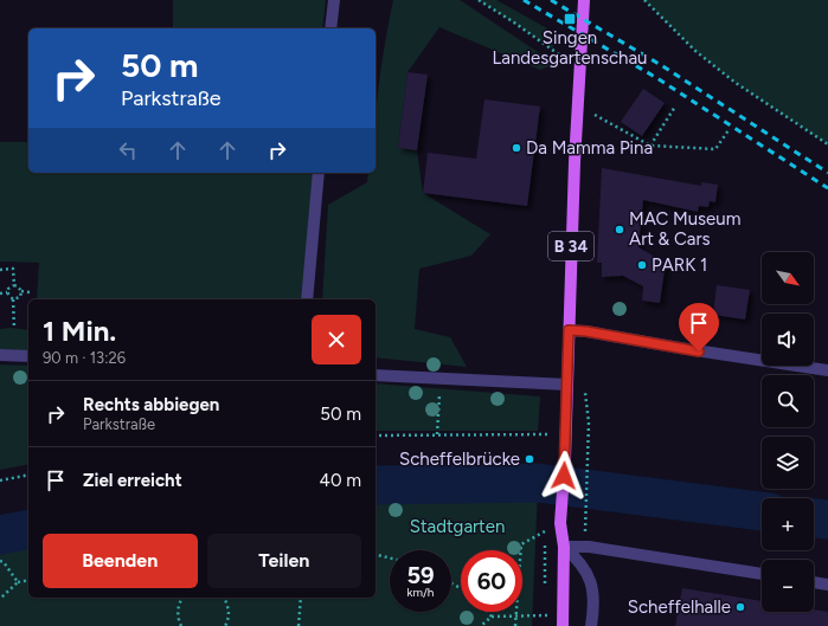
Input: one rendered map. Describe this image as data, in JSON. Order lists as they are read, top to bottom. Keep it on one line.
{"streets":{"main road":["B 34"]},"parks":["Stadtgarten"],"places":{"transit":["Singen Landesgartenschau"],"other":["Da Mamma Pina","MAC Museum Art & Cars","PARK 1","Scheffelbrücke","Scheffelhalle"]},"north":"bottom right","page":{"turn":["50 m","Parkstraße"],"map_buttons":["+","−"],"heading":["1 Min.","90 m · 13:26"],"list":[{"name":"Rechts abbiegen","note":"Parkstraße","value":"50 m"},{"name":"Ziel erreicht","value":"40 m"}],"buttons":["Beenden","Teilen"],"speed":"59 km/h","limit":"60"}}
